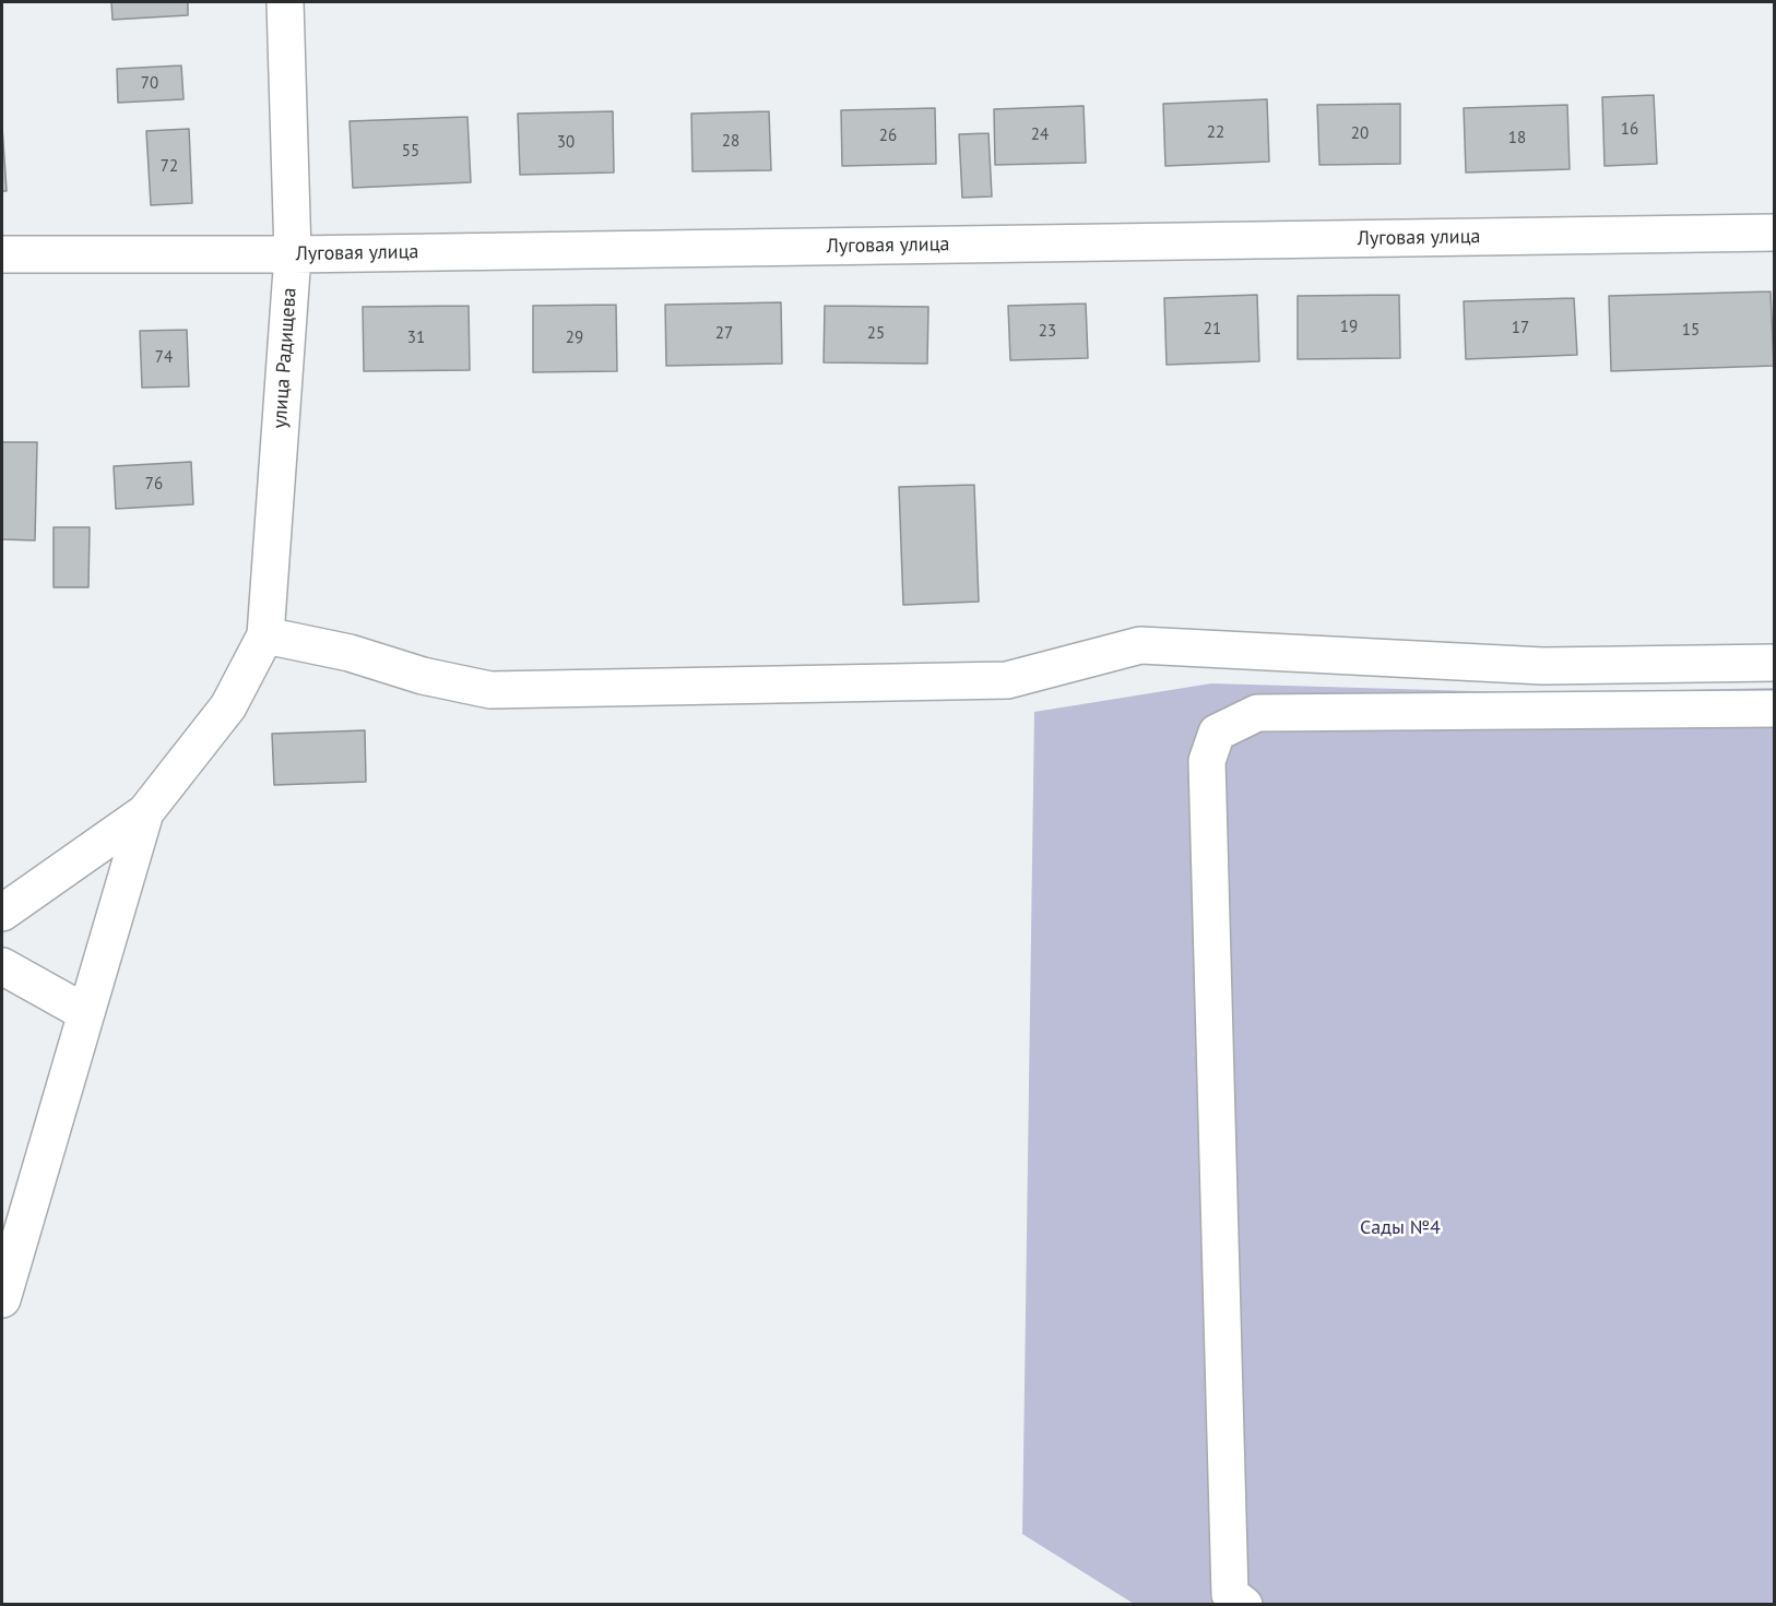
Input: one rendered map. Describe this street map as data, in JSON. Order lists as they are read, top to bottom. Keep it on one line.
{"streets":{"street":["Луговая улица","улица Радищева"]},"crossings":[["Луговая улица","улица Радищева"]],"parks":["Сады №4"],"house_numbers":["70","16","22","20","24","26","18","28","30","55","72","19","17","21","15","23","27","25","31","29","74","76"]}
